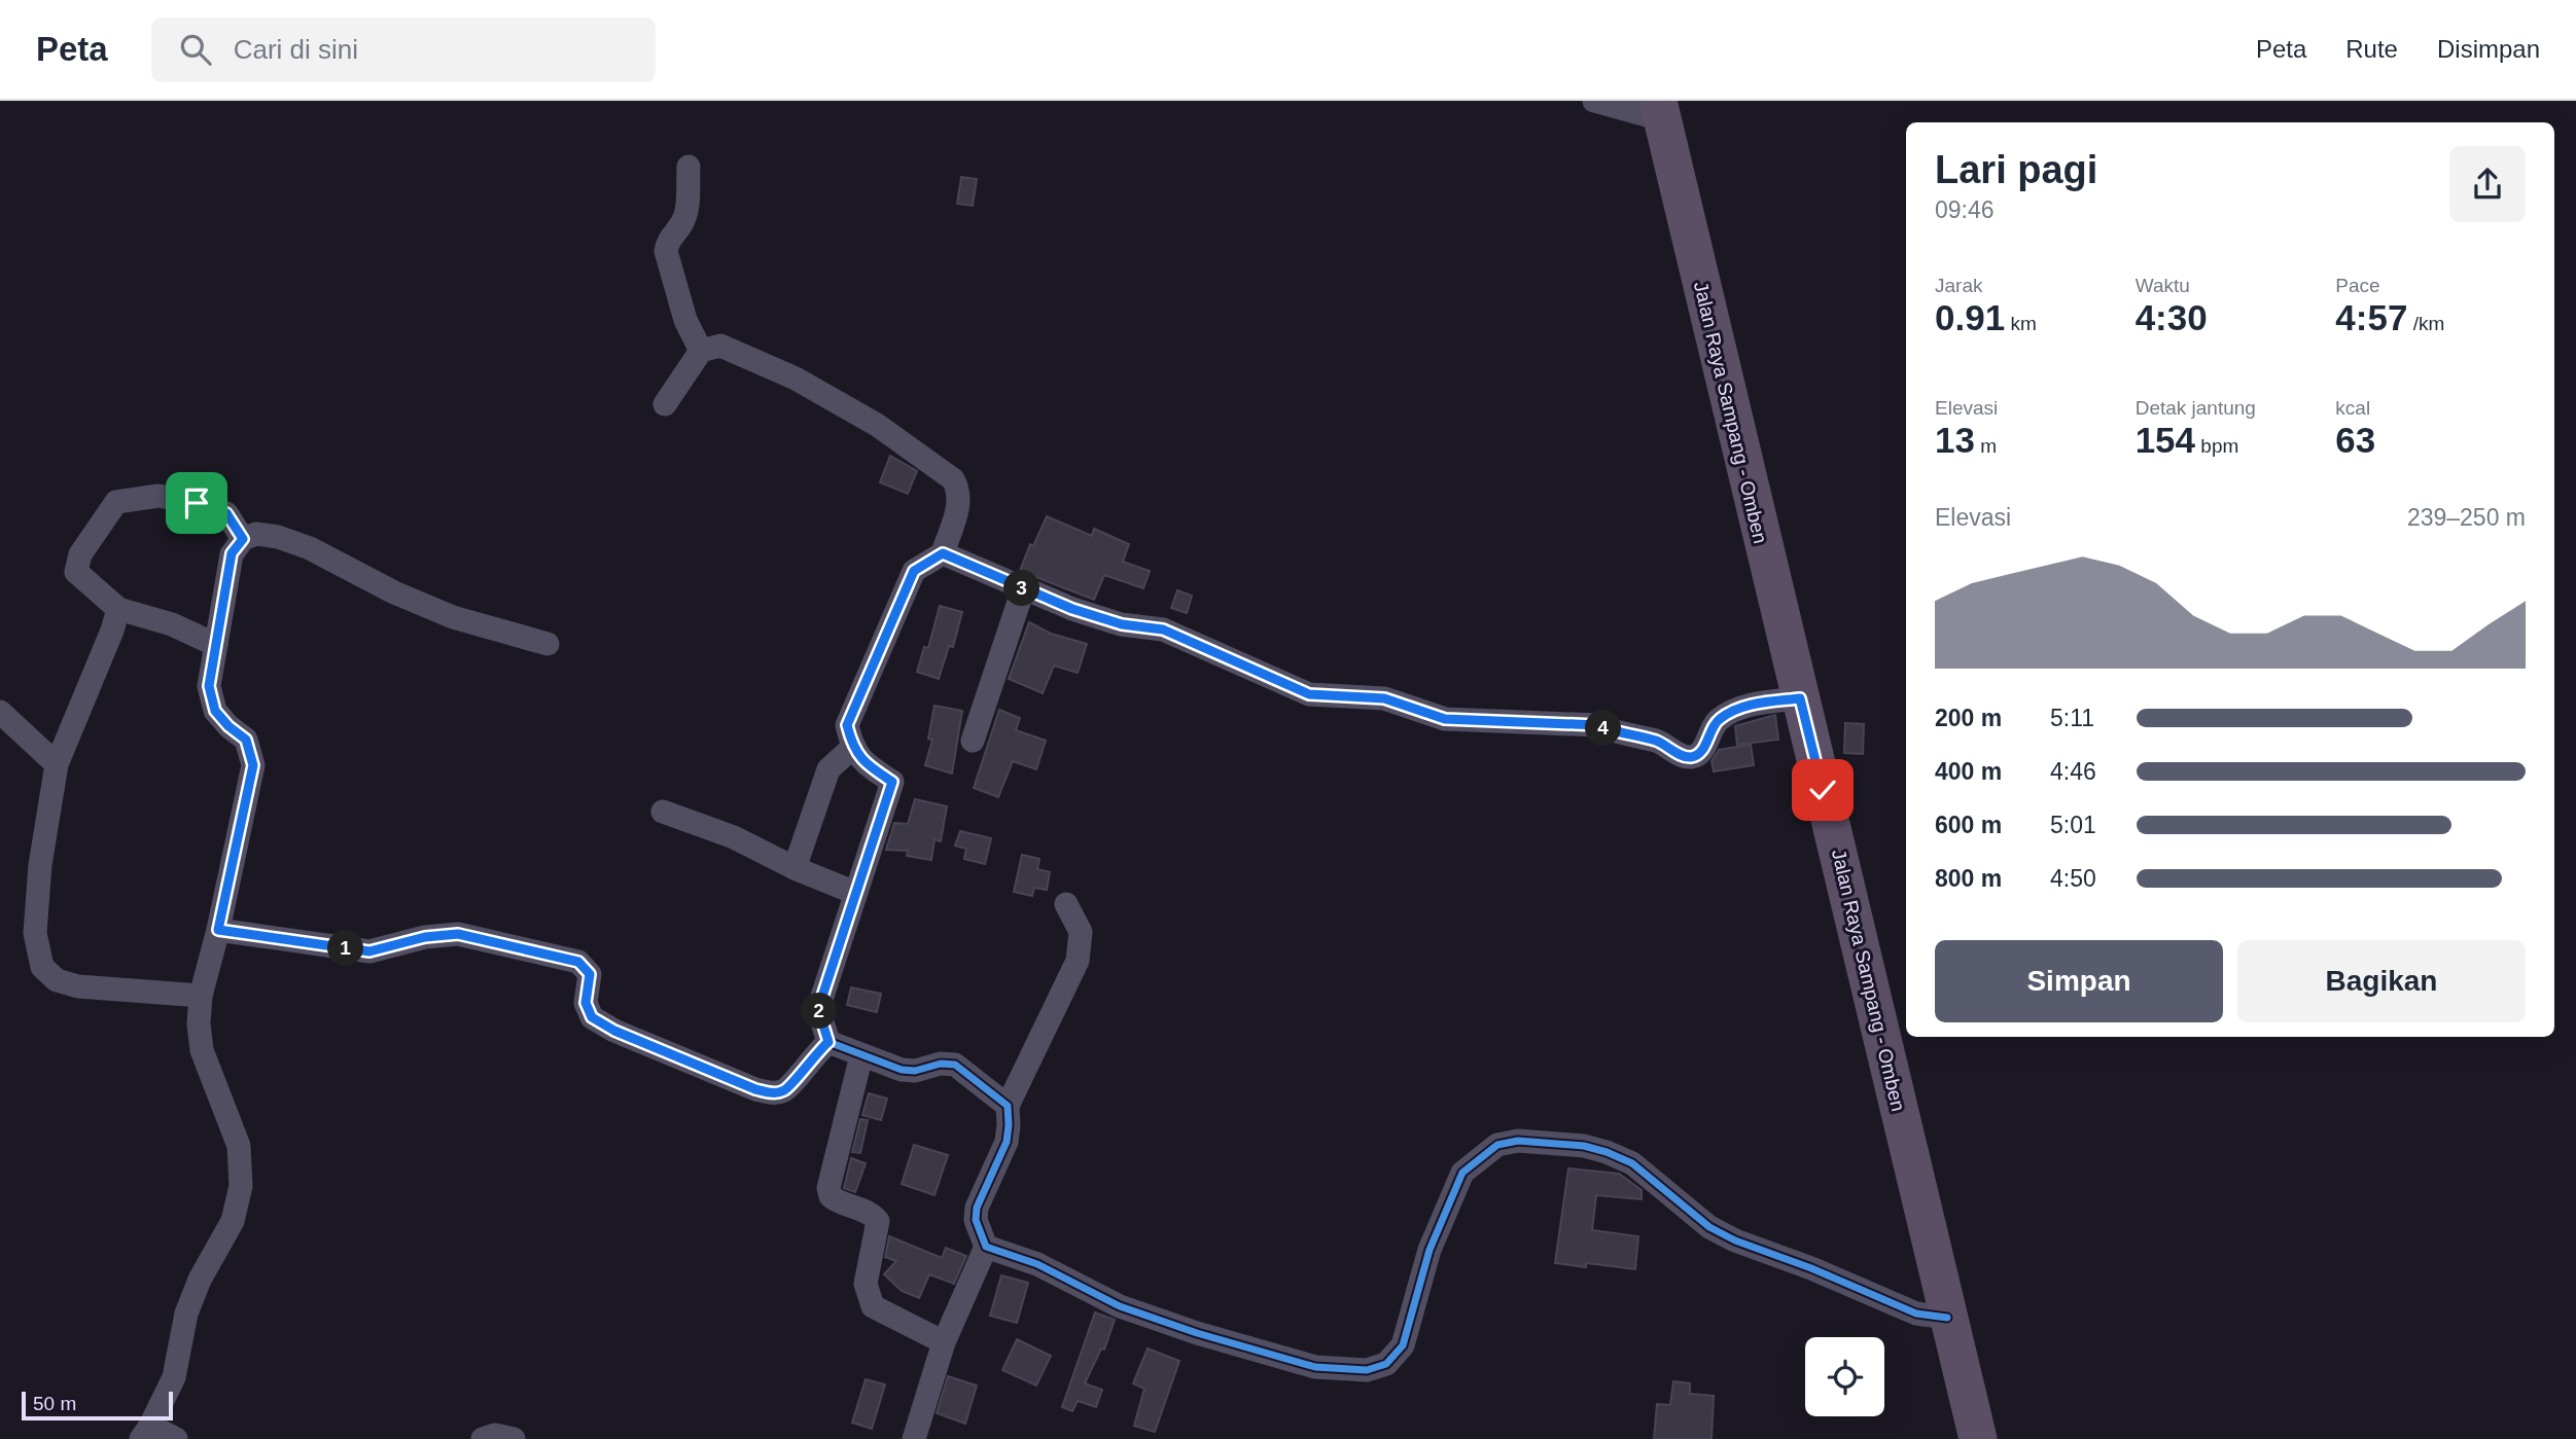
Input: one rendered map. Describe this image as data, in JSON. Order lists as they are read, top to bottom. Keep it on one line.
{"streets":{"main road":["Jalan Raya Sampang - Omben"]},"scale_bar":"50 m","page":{"header":"Peta","search":"Cari di sini","nav":["Peta","Rute","Disimpan"],"heading":["Lari pagi","09:46"],"stats":[["Jarak","0.91 km"],["Waktu","4:30"],["Pace","4:57 /km"],["Elevasi","13 m"],["Detak jantung","154 bpm"],["kcal","63"]],"chart":["Elevasi","239–250 m"],"pins":["3","4","1","2"],"list":[{"name":"200 m","note":"5:11"},{"name":"400 m","note":"4:46"},{"name":"600 m","note":"5:01"},{"name":"800 m","note":"4:50"}],"buttons":["Simpan","Bagikan"],"scale":"50 m"}}
